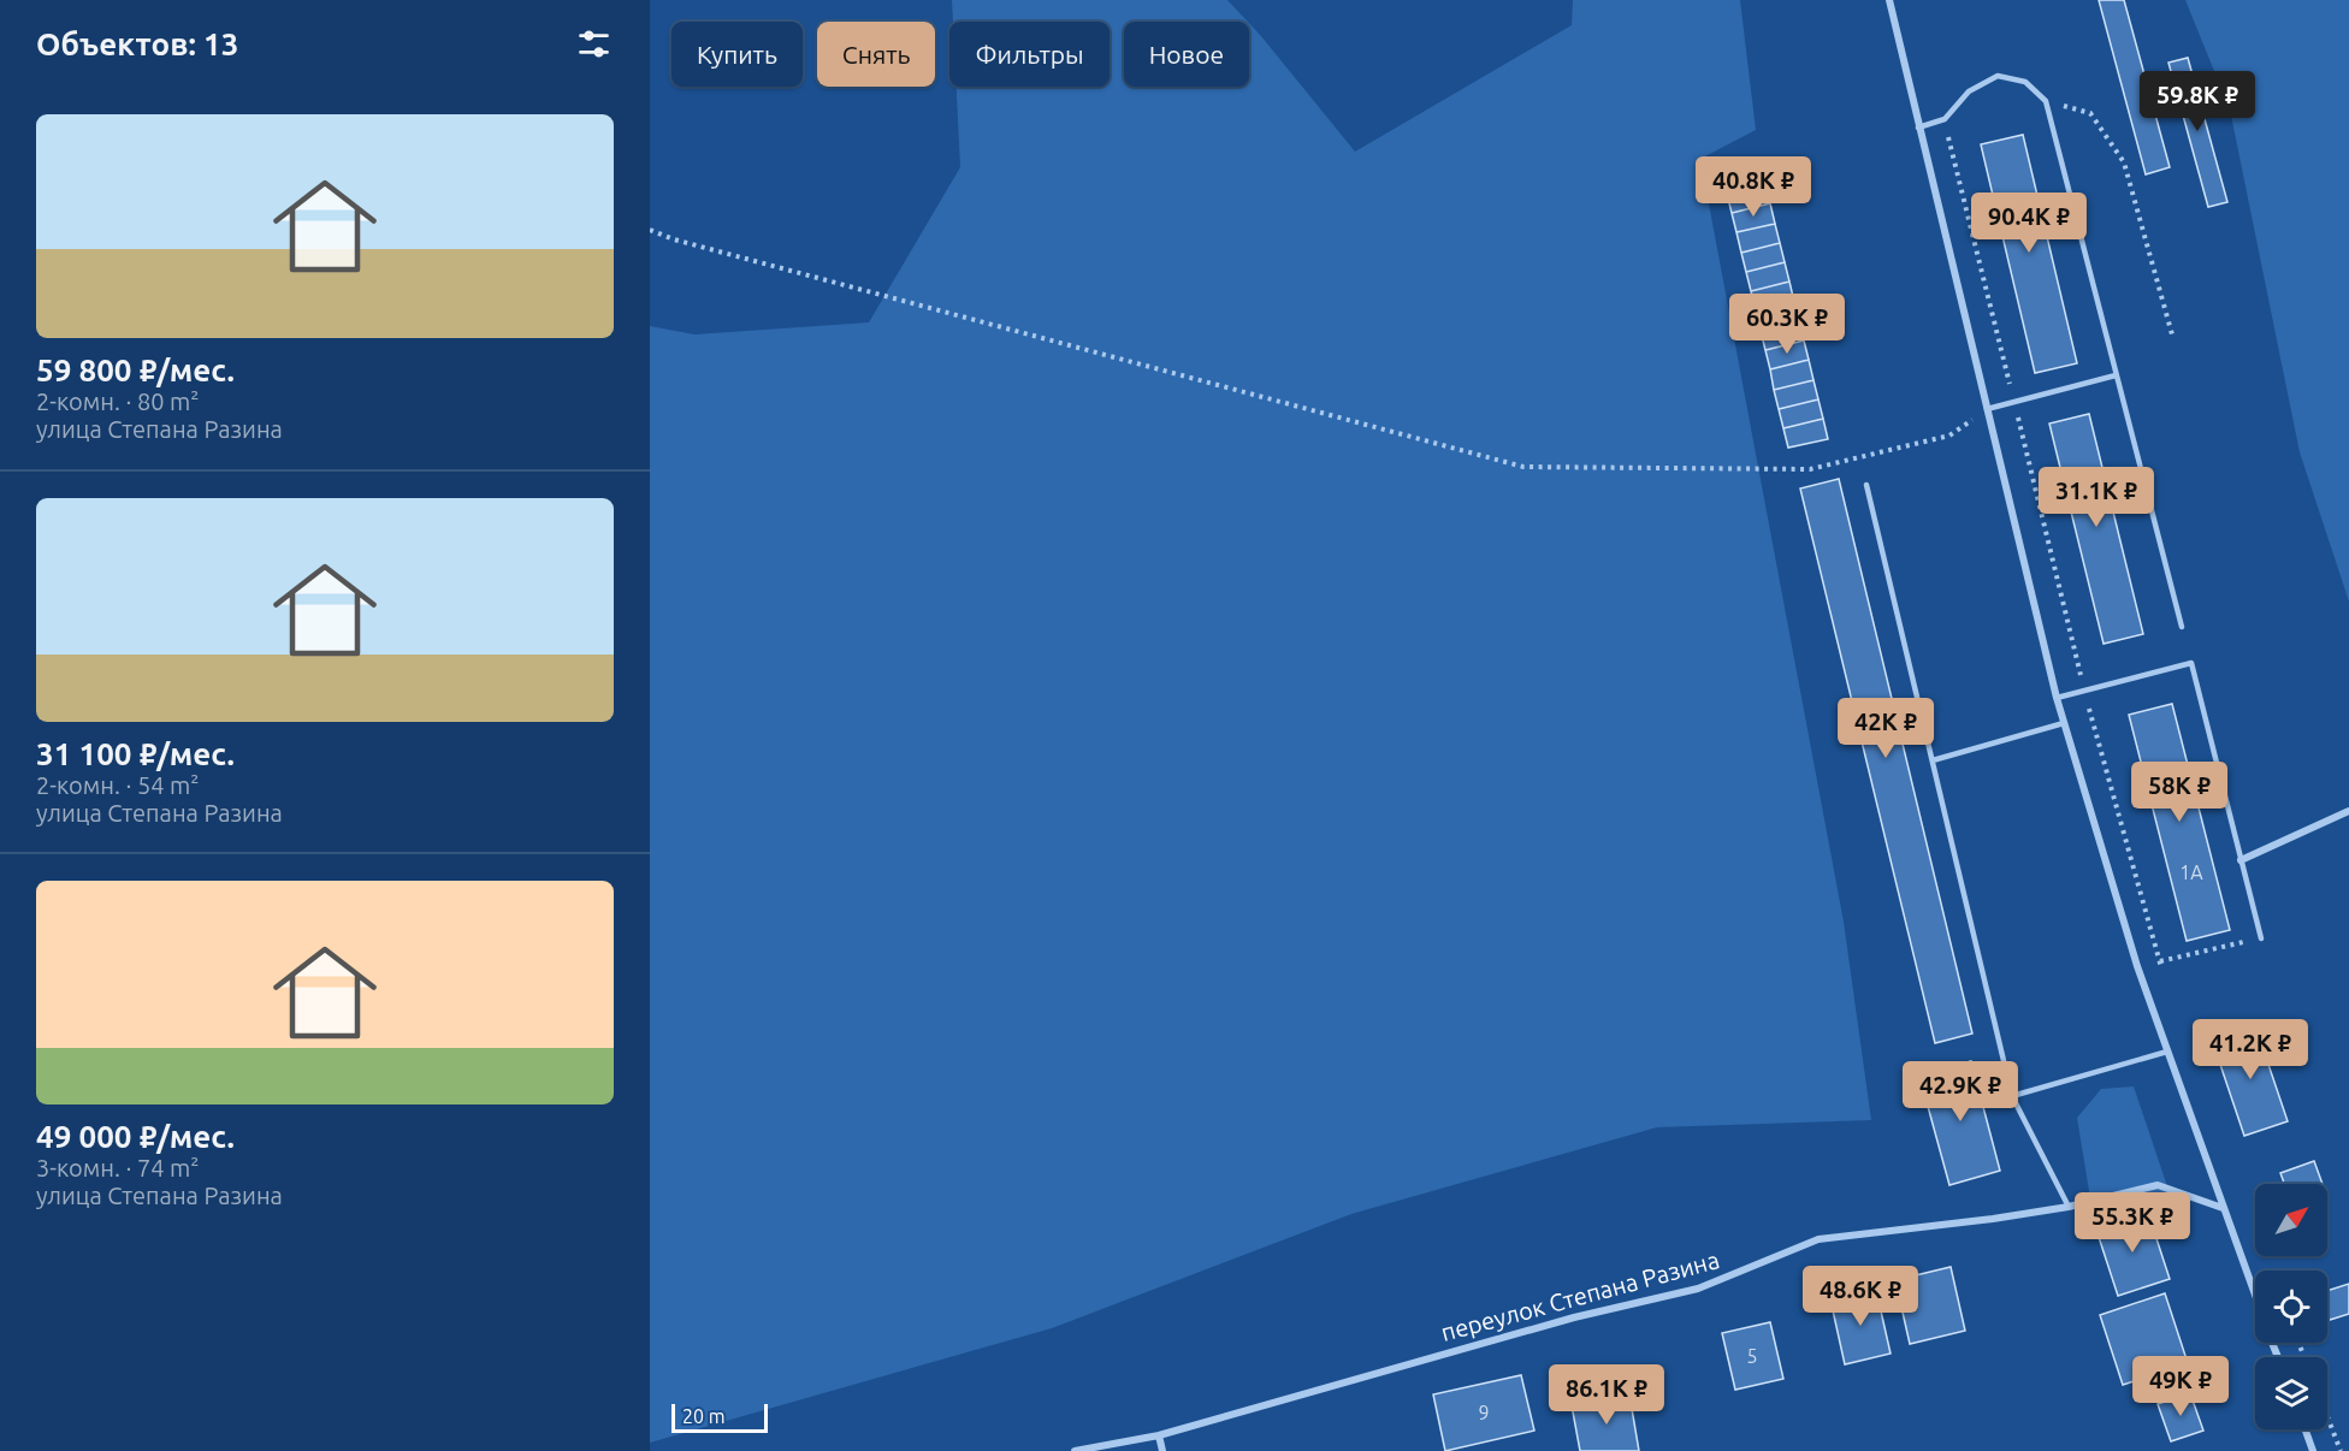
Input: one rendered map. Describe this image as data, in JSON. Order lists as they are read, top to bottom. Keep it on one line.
{"streets":{"street":["переулок Степана Разина"]},"house_numbers":["1А","5","9"],"scale_bar":"20 m","north":"top right","page":{"heading":"Объектов: 13","chip":["Купить","Снять","Фильтры","Новое"],"price":["59.8K ₽","40.8K ₽","90.4K ₽","60.3K ₽","31.1K ₽","42K ₽","58K ₽","41.2K ₽","42.9K ₽","55.3K ₽","48.6K ₽","49K ₽","86.1K ₽"],"list":[{"name":"59 800 ₽/мес.","note":"2-комн. · 80 m² · улица Степана Разина"},{"name":"31 100 ₽/мес.","note":"2-комн. · 54 m² · улица Степана Разина"},{"name":"49 000 ₽/мес.","note":"3-комн. · 74 m² · улица Степана Разина"}],"scale":"20 m"}}
